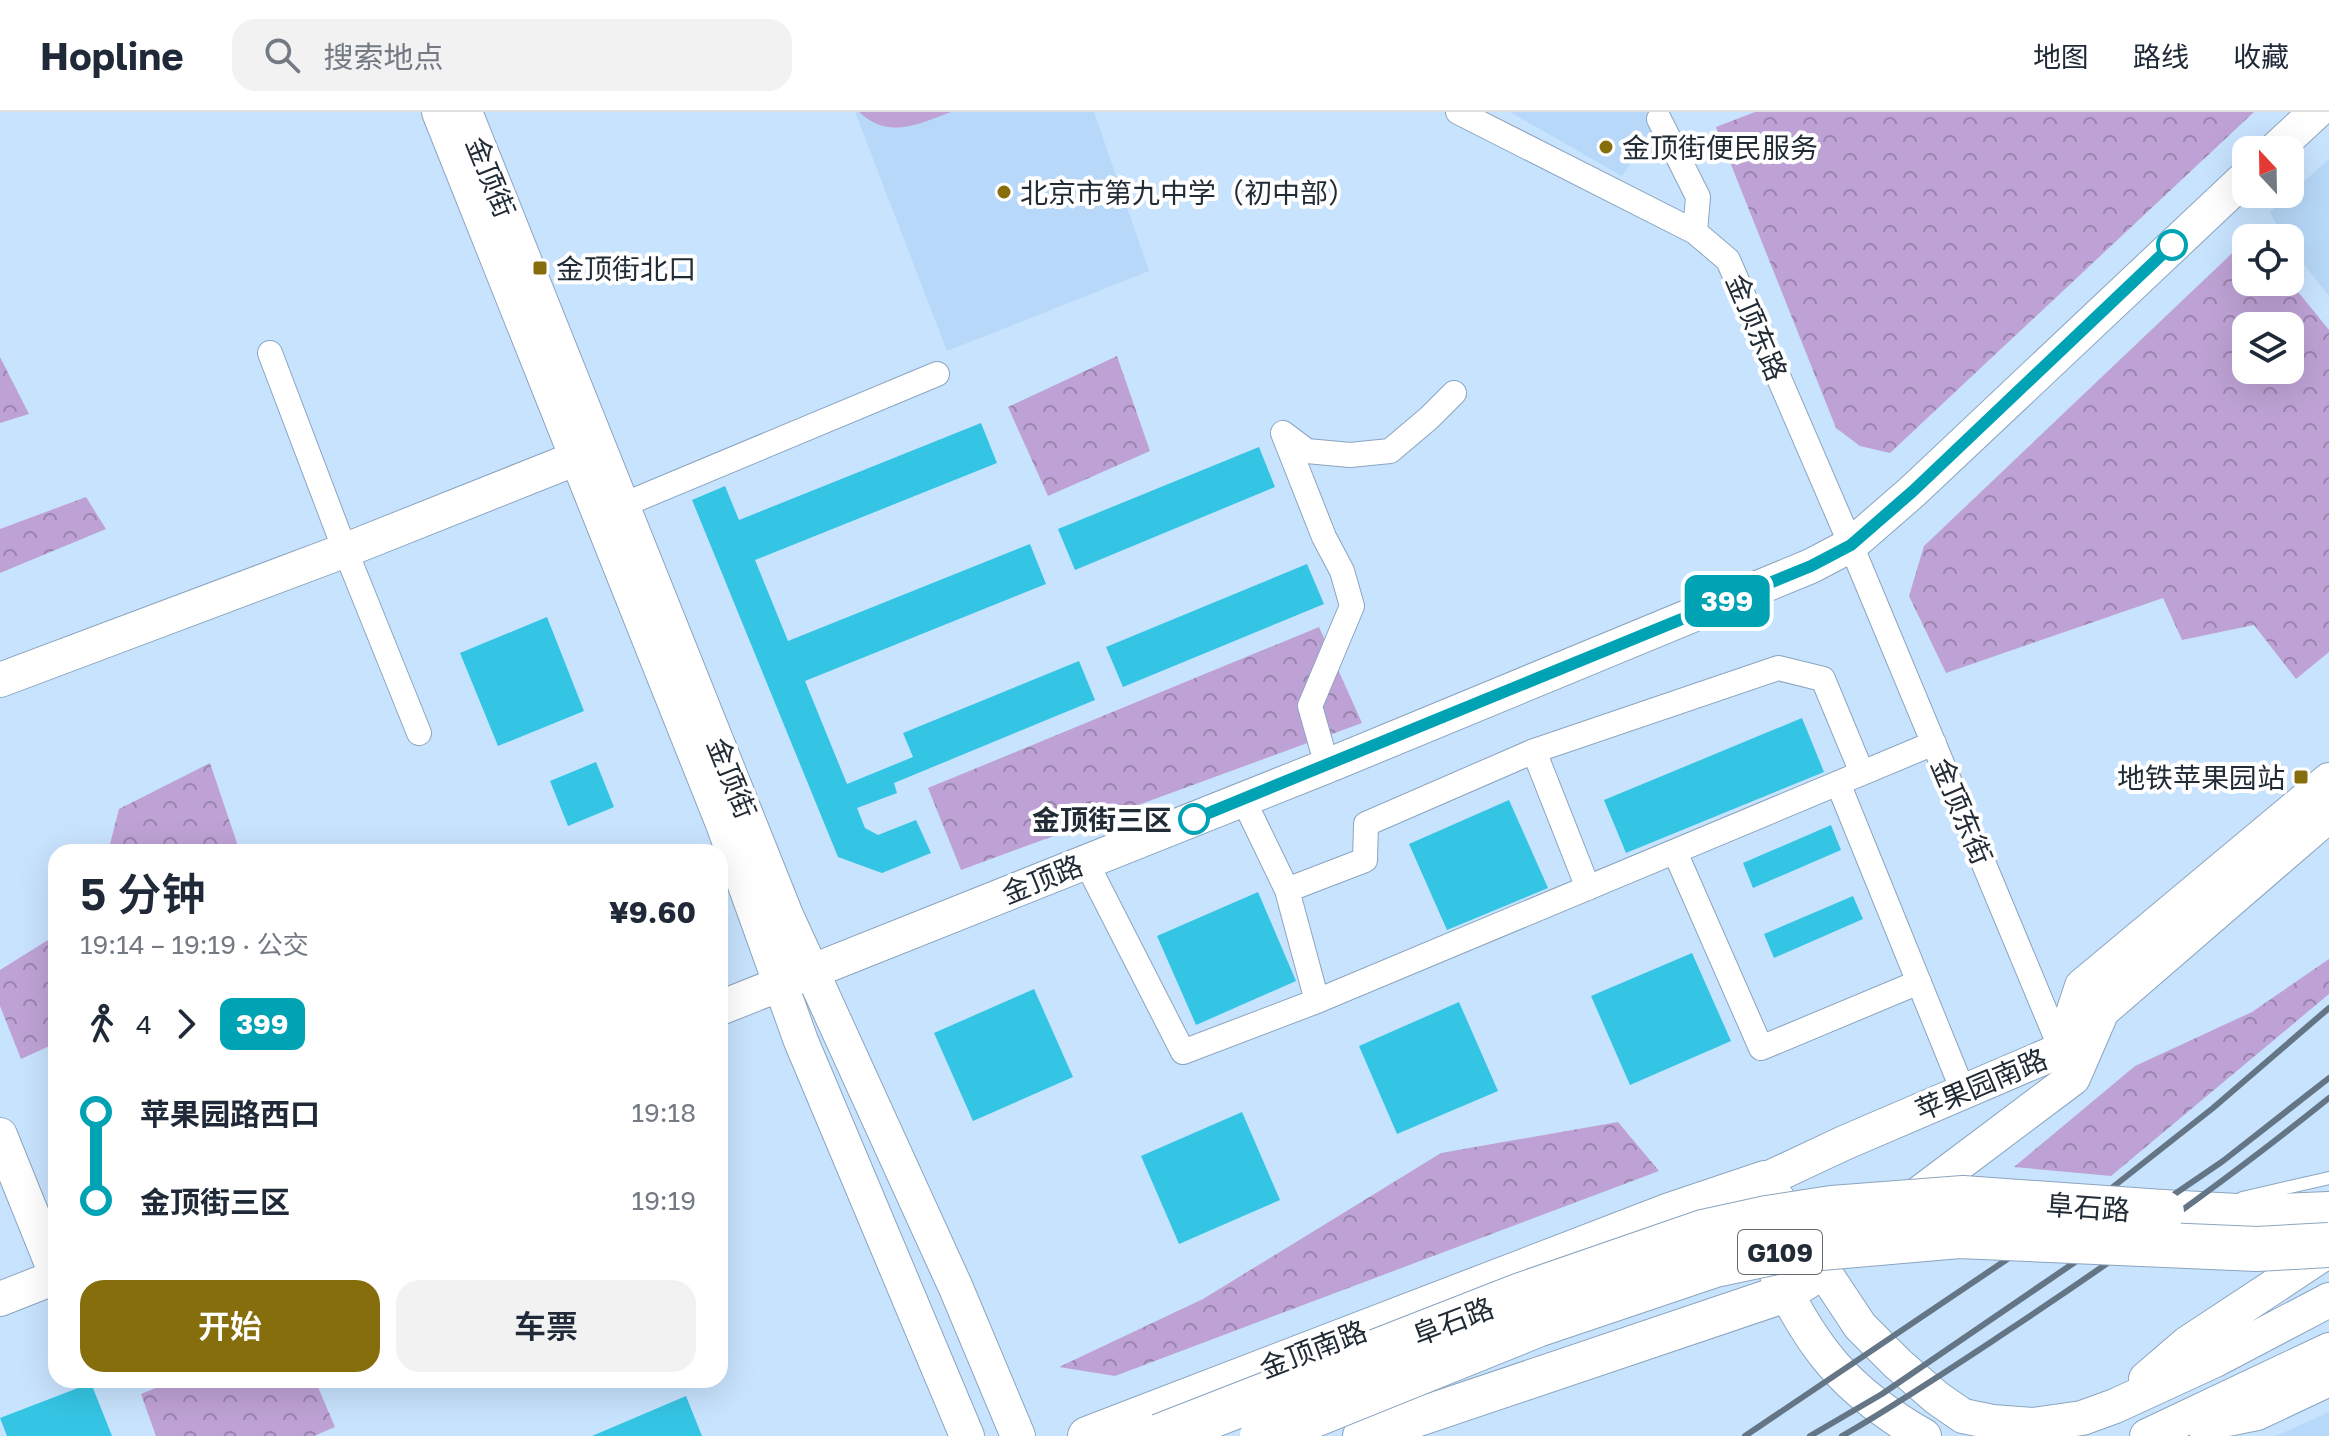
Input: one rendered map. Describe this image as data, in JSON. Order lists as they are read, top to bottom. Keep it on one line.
{"streets":{"highway":["阜石路","G109"],"main road":["金顶街","金顶路","苹果园南路","金顶南路"],"street":["金顶东路","金顶东街"]},"crossings":[["金顶街","金顶路"],["金顶东路","金顶东街"],["金顶东路","金顶路"],["金顶东街","金顶路"],["金顶东街","苹果园南路"],["苹果园南路","阜石路"],["苹果园南路","金顶南路"],["阜石路","金顶南路"]],"places":{"other":["金顶街便民服务","北京市第九中学（初中部）","金顶街三区"],"transit":["金顶街北口","地铁苹果园站"]},"lines":["bus line 399"],"north":"top","page":{"header":"Hopline","search":"搜索地点","nav":["地图","路线","收藏"],"on_map":"399","heading":["5 分钟","19:14 – 19:19 · 公交","¥9.60"],"legs":["4","399"],"list":[{"name":"苹果园路西口","value":"19:18"},{"name":"金顶街三区","value":"19:19"}],"buttons":["开始","车票"]}}
